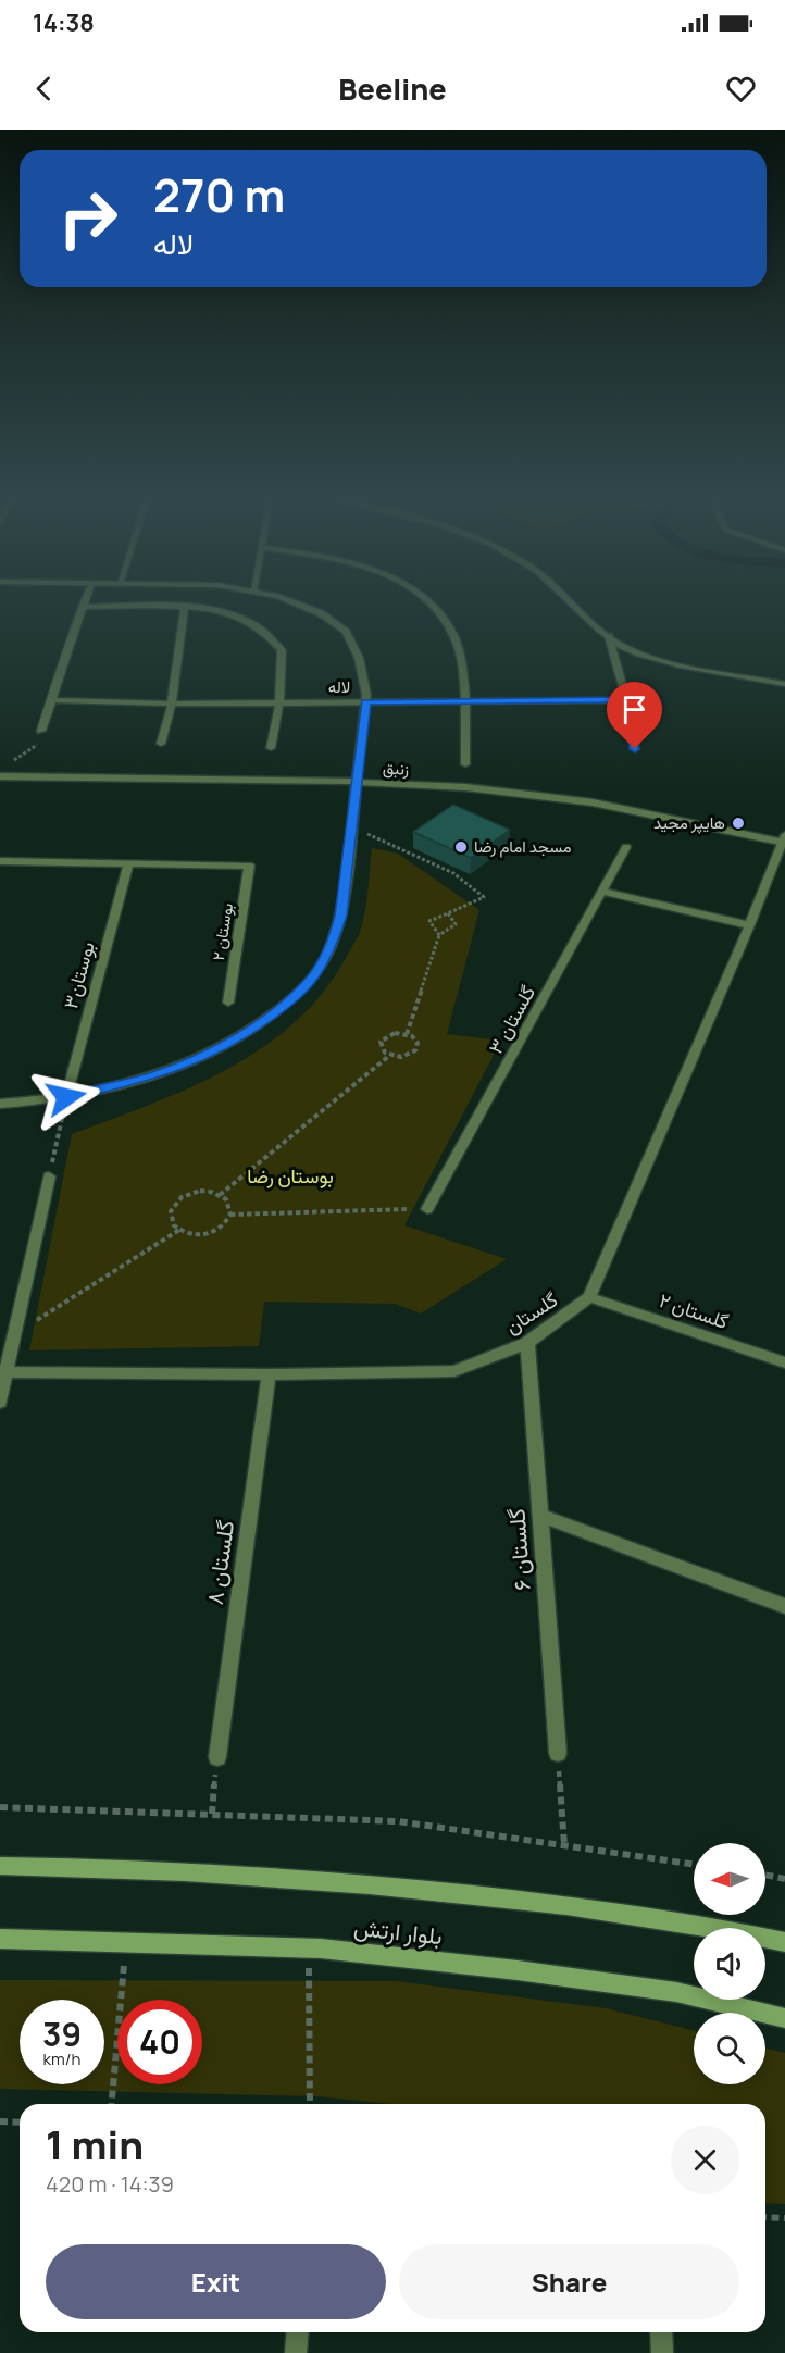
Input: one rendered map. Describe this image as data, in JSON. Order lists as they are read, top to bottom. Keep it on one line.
{"streets":{"main road":["بلوار ارتش"],"street":["لاله","زنبق","بوستان ۲","بوستان۳","گلستان ۳","گلستان ۲","گلستان","گلستان ۶","گلستان ۸"]},"crossings":[["زنبق","گلستان"],["بوستان ۲","بوستان۳"],["گلستان ۲","گلستان"],["گلستان","گلستان ۶"],["گلستان","گلستان ۸"]],"parks":["بوستان رضا"],"places":["هایپر مجید","مسجد امام رضا"],"north":"left","page":{"status":"14:38","header":"Beeline","turn":["270 m","لاله"],"speed":"39 km/h","limit":"40","heading":["1 min","420 m · 14:39"],"buttons":["Exit","Share"]}}
